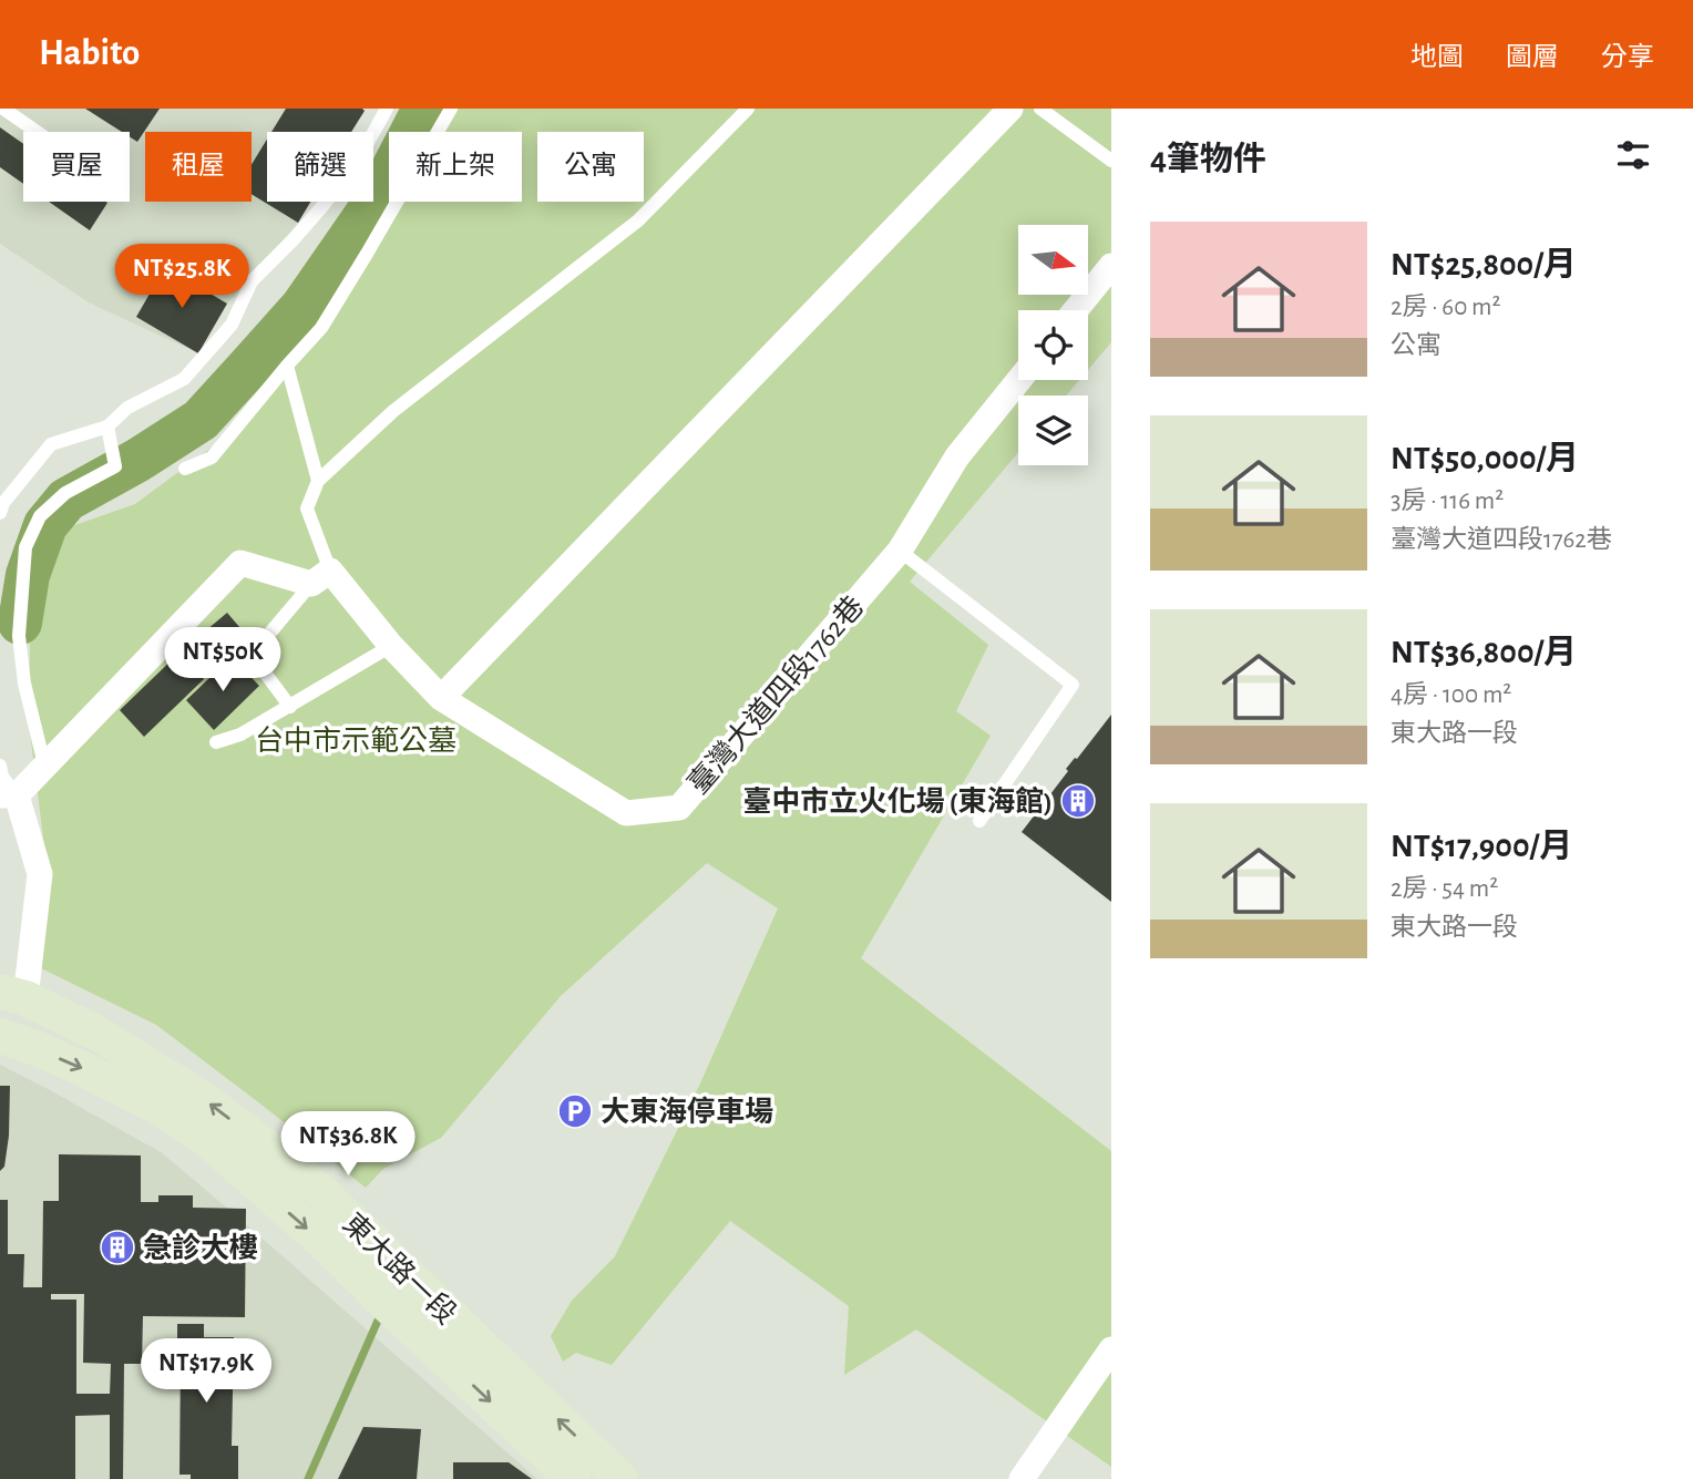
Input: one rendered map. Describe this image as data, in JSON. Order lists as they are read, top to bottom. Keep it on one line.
{"streets":{"street":["臺灣大道四段1762巷","東大路一段"]},"parks":["台中市示範公墓"],"places":{"building":["臺中市立火化場 (東海館)","急診大樓"],"parking":["大東海停車場"]},"north":"right","page":{"header":"Habito","nav":["地圖","圖層","分享"],"heading":"4筆物件","chip":["買屋","租屋","篩選","新上架","公寓"],"list":[{"name":"NT$25,800/月","note":"2房 · 60 m² · 公寓"},{"name":"NT$50,000/月","note":"3房 · 116 m² · 臺灣大道四段1762巷"},{"name":"NT$36,800/月","note":"4房 · 100 m² · 東大路一段"},{"name":"NT$17,900/月","note":"2房 · 54 m² · 東大路一段"}],"price":["NT$25.8K","NT$50K","NT$36.8K","NT$17.9K"]}}
